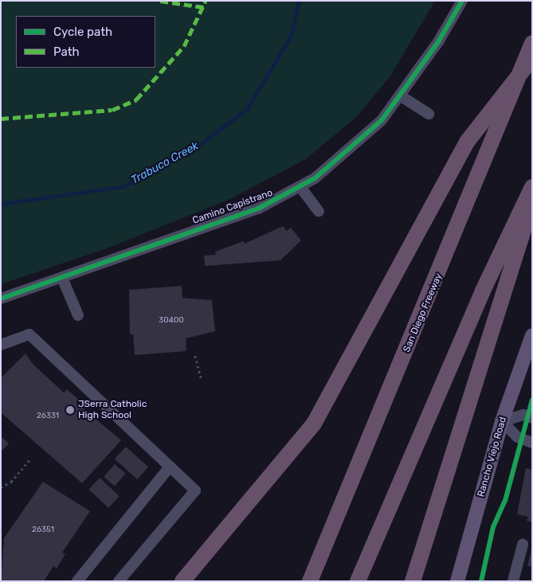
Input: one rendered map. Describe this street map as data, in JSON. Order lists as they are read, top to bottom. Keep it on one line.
{"streets":{"highway":["San Diego Freeway"],"main road":["Rancho Viejo Road"],"street":["Camino Capistrano"]},"water":["Trabuco Creek"],"places":["JSerra Catholic High School"],"house_numbers":["30400","26331","26351"],"legend":["Cycle path","Path"]}
